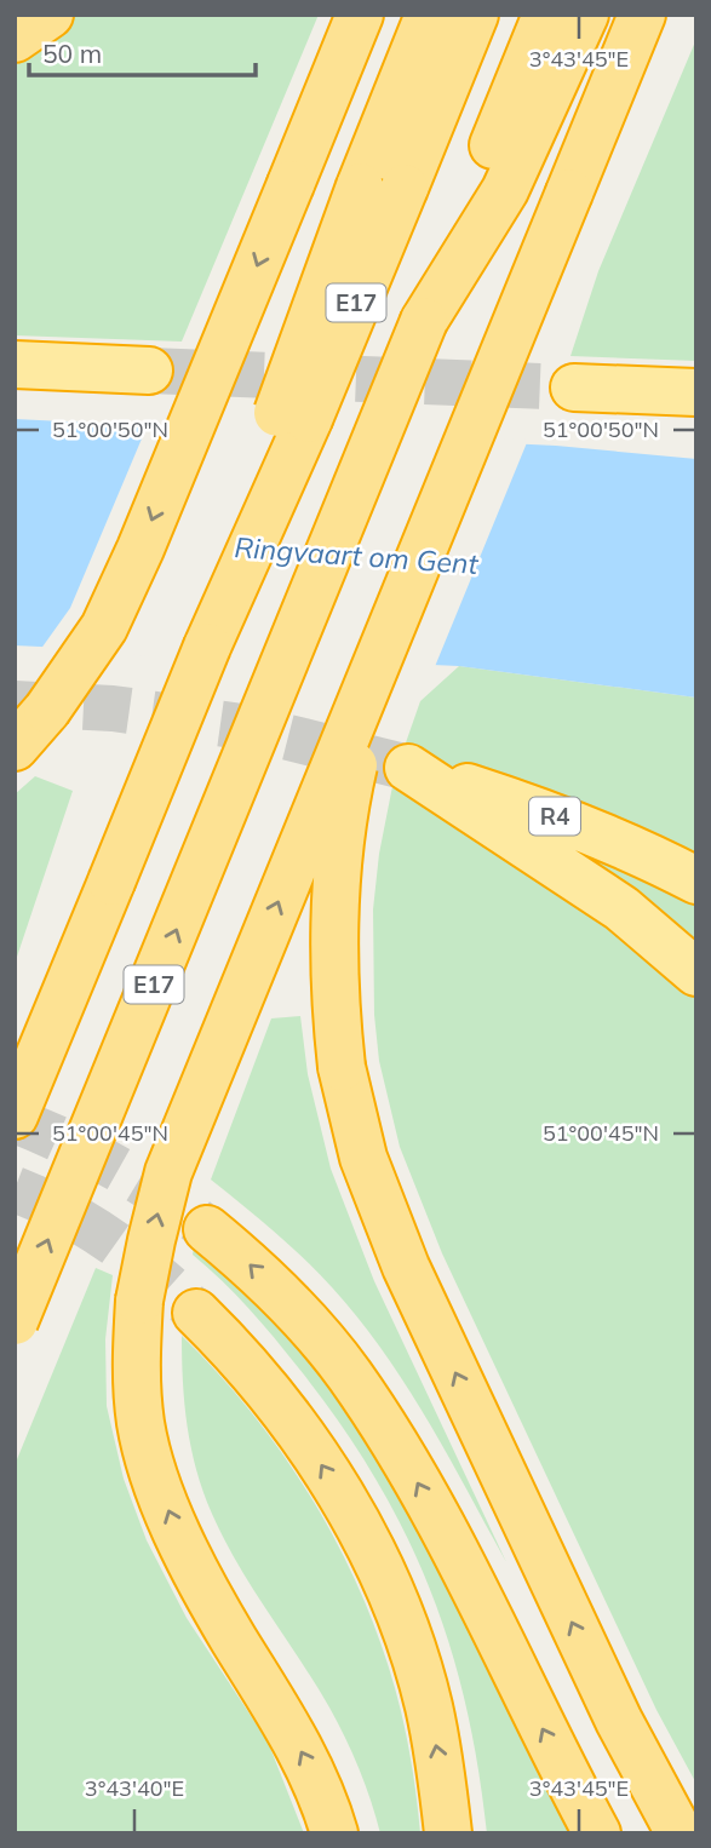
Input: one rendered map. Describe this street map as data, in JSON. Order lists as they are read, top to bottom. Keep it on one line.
{"streets":{"highway":["E17","R4"]},"water":["Ringvaart om Gent"],"scale_bar":"50 m","coordinates":["3°43'45\"E","51°00'50\"N","51°00'45\"N","3°43'40\"E"]}
